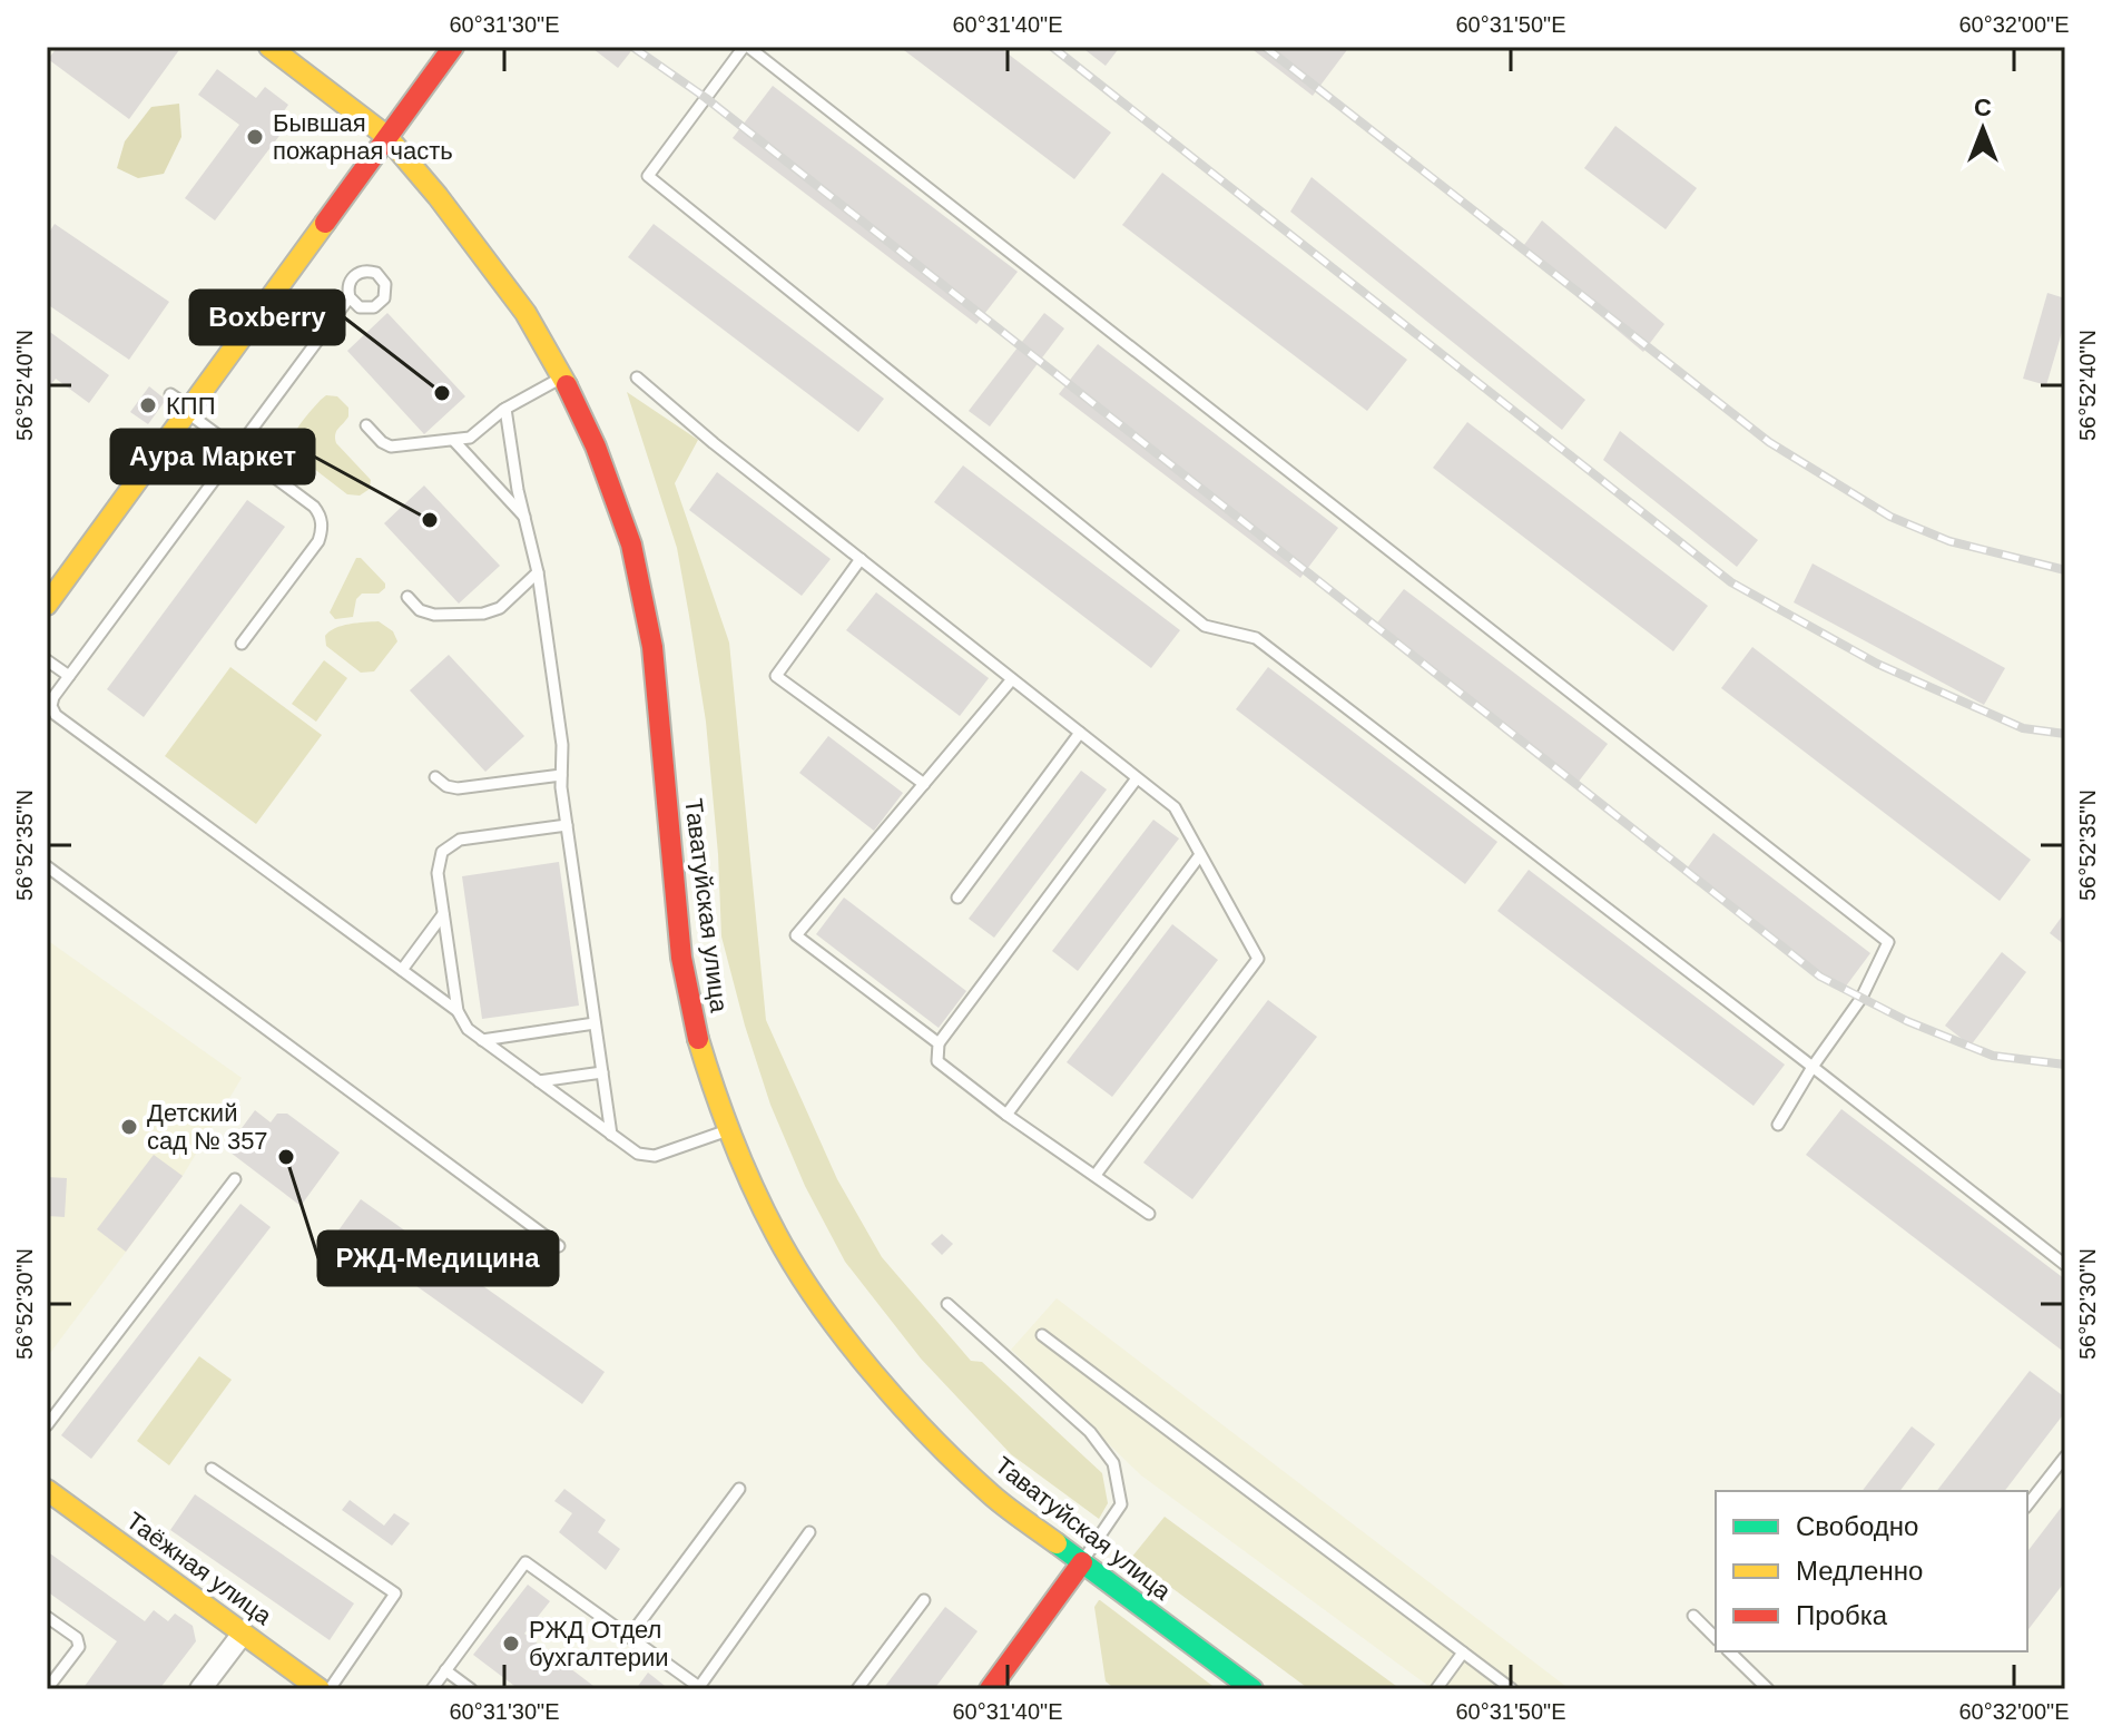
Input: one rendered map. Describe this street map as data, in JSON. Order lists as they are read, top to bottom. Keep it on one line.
{"streets":{"main road":["Таватуйская улица","Таёжная улица"]},"places":["Бывшая пожарная часть","Boxberry","КПП","Аура Маркет","Детский сад № 357","РЖД-Медицина","РЖД Отдел бухгалтерии"],"legend":["Свободно","Медленно","Пробка"],"north":"top","coordinates":["60°31'30\"E","60°31'40\"E","60°31'50\"E","60°32'00\"E","56°52'40\"N","56°52'35\"N","56°52'30\"N"]}
